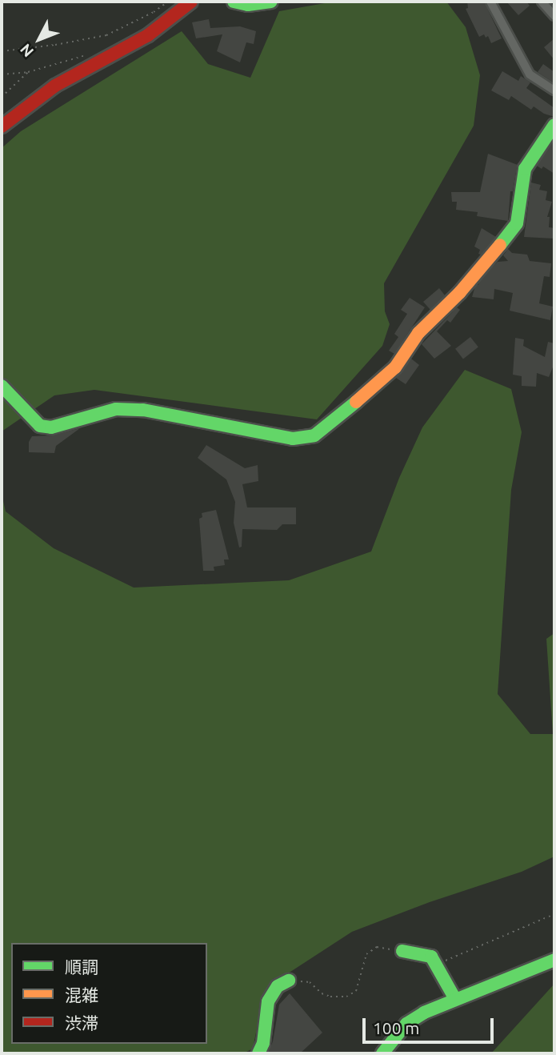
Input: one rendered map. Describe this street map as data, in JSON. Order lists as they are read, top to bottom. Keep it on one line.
{"legend":["順調","混雑","渋滞"],"scale_bar":"100 m","north":"bottom left"}
